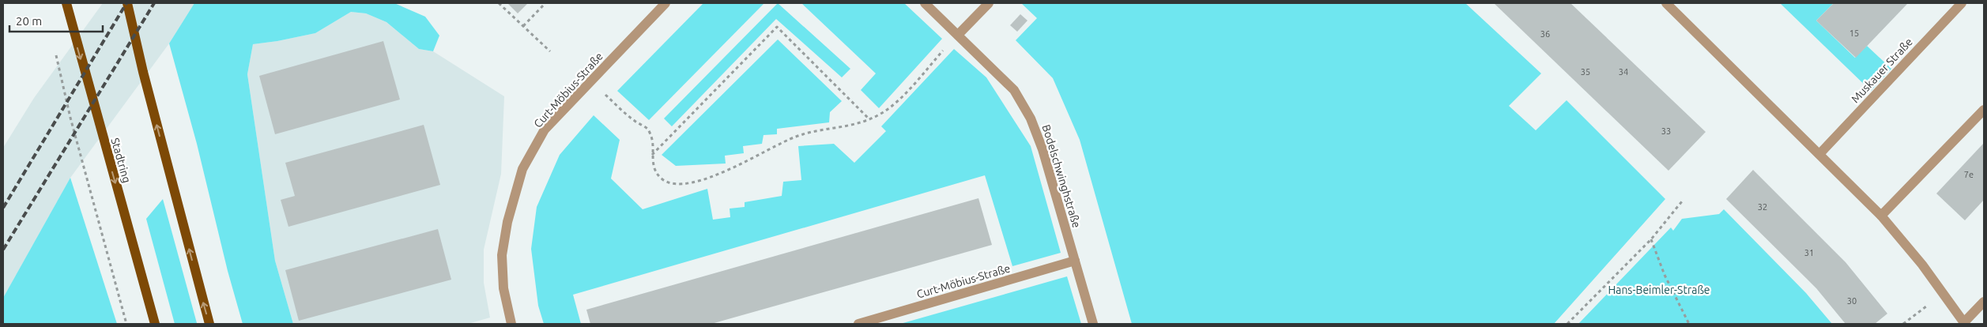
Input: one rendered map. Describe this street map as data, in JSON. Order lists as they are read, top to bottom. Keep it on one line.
{"streets":{"main road":["Stadtring"],"street":["Muskauer Straße","Curt-Möbius-Straße","Bodelschwinghstraße"]},"crossings":[["Curt-Möbius-Straße","Bodelschwinghstraße"]],"parks":["Hans-Beimler-Straße"],"house_numbers":["15","36","35","34","33","7e","32","31","30"],"scale_bar":"20 m"}
